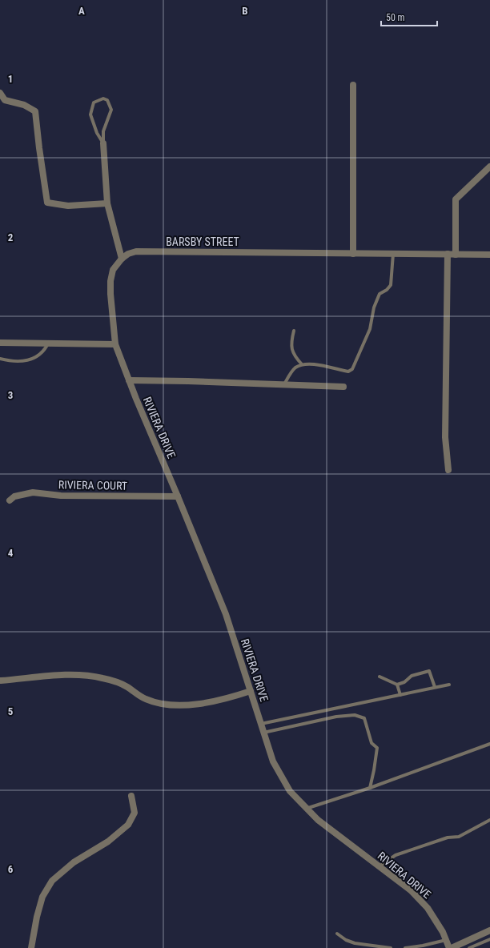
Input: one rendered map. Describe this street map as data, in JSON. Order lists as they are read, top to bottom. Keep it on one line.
{"streets":{"street":["BARSBY STREET","RIVIERA DRIVE","RIVIERA COURT"]},"crossings":[["RIVIERA DRIVE","RIVIERA COURT"]],"scale_bar":"50 m","grid":{"columns":["A","B"],"rows":["1","2","3","4","5","6"]}}
